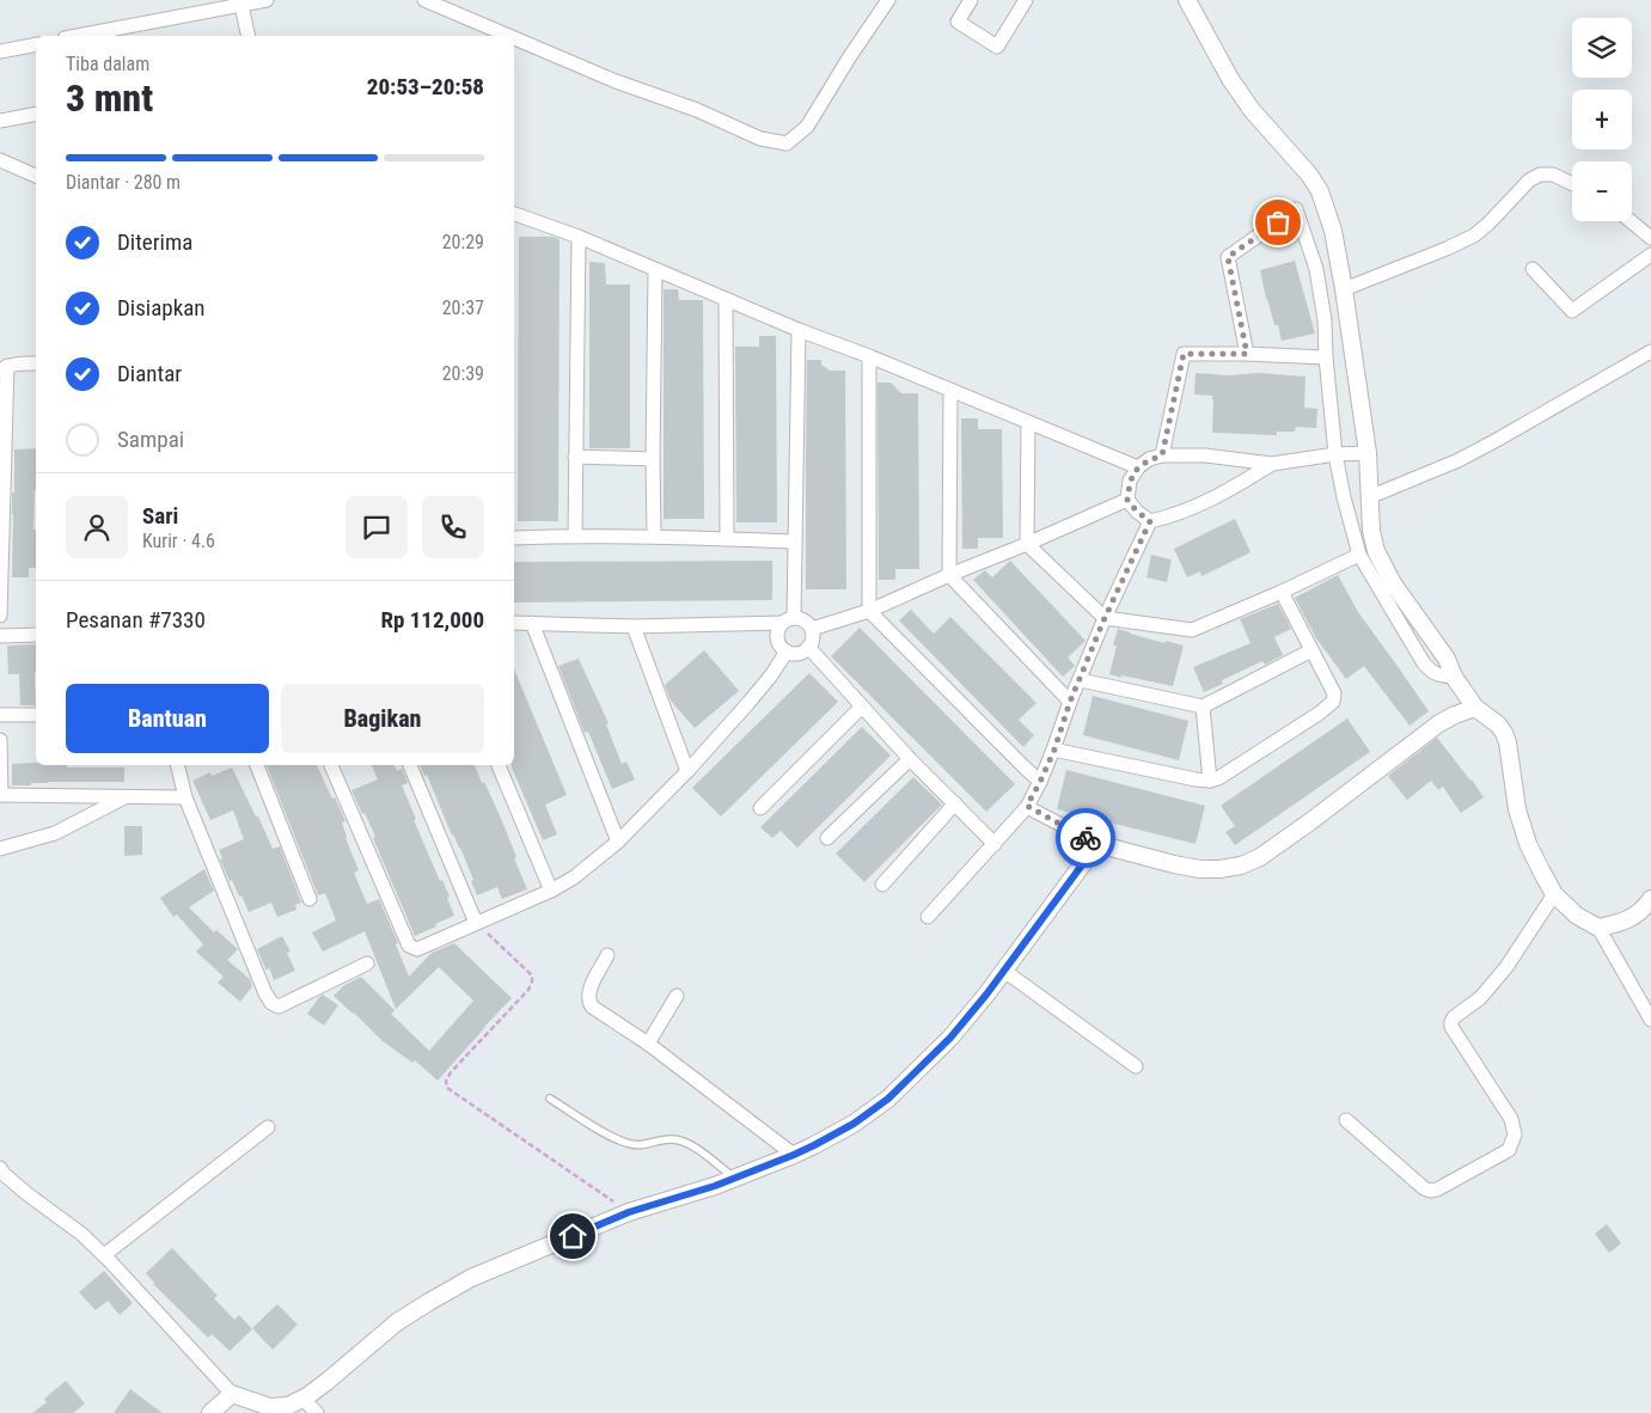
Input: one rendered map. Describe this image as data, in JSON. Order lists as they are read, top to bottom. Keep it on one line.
{"page":{"map_buttons":["+","−"],"heading":["3 mnt","Tiba dalam","20:53–20:58"],"panel":["Sari","Kurir · 4.6","Pesanan #7330","Rp 112,000"],"bar":"Diantar · 280 m","list":[["Diterima","20:29"],["Disiapkan","20:37"],["Diantar","20:39"],"Sampai"],"buttons":["Bantuan","Bagikan"]}}
